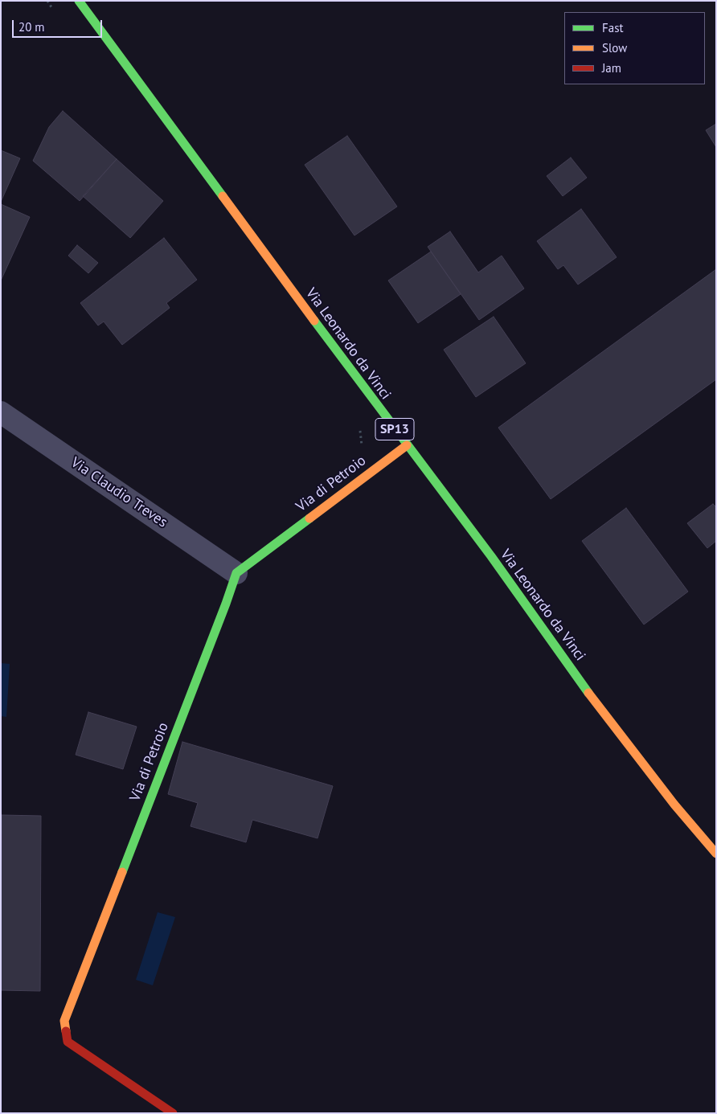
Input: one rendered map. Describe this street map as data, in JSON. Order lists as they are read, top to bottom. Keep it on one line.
{"streets":{"main road":["Via Leonardo da Vinci","SP13","Via di Petroio"],"street":["Via Claudio Treves"]},"crossings":[["Via Leonardo da Vinci","Via di Petroio"],["Via di Petroio","Via Claudio Treves"]],"legend":["Fast","Slow","Jam"],"scale_bar":"20 m"}
